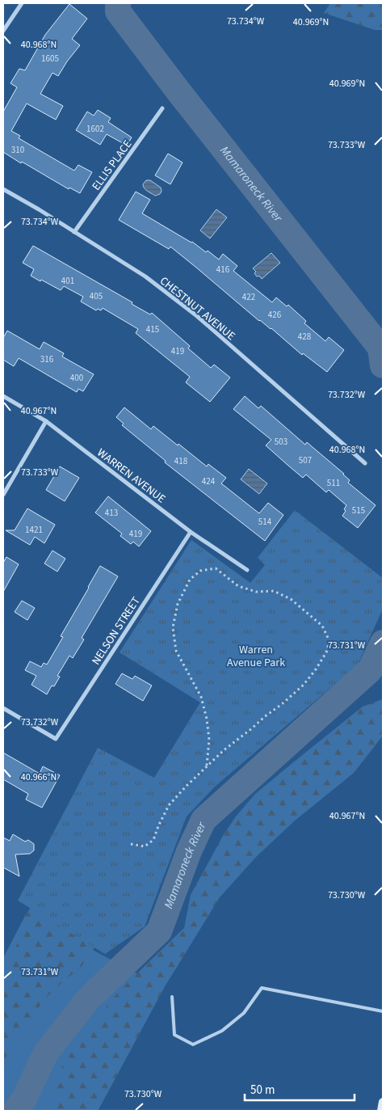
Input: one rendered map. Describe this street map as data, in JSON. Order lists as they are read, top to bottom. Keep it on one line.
{"streets":{"street":["ELLIS PLACE","CHESTNUT AVENUE","WARREN AVENUE","NELSON STREET"]},"crossings":[["ELLIS PLACE","CHESTNUT AVENUE"],["WARREN AVENUE","NELSON STREET"]],"water":["Mamaroneck River"],"parks":["Warren Avenue Park"],"house_numbers":["1605","1602","310","416","401","405","422","426","415","428","419","316","400","503","507","418","424","511","515","413","514","1421","419"],"scale_bar":"50 m","coordinates":["73.734°W","40.969°N","40.968°N","73.733°W","73.732°W","40.967°N","73.731°W","40.966°N","73.730°W"]}
